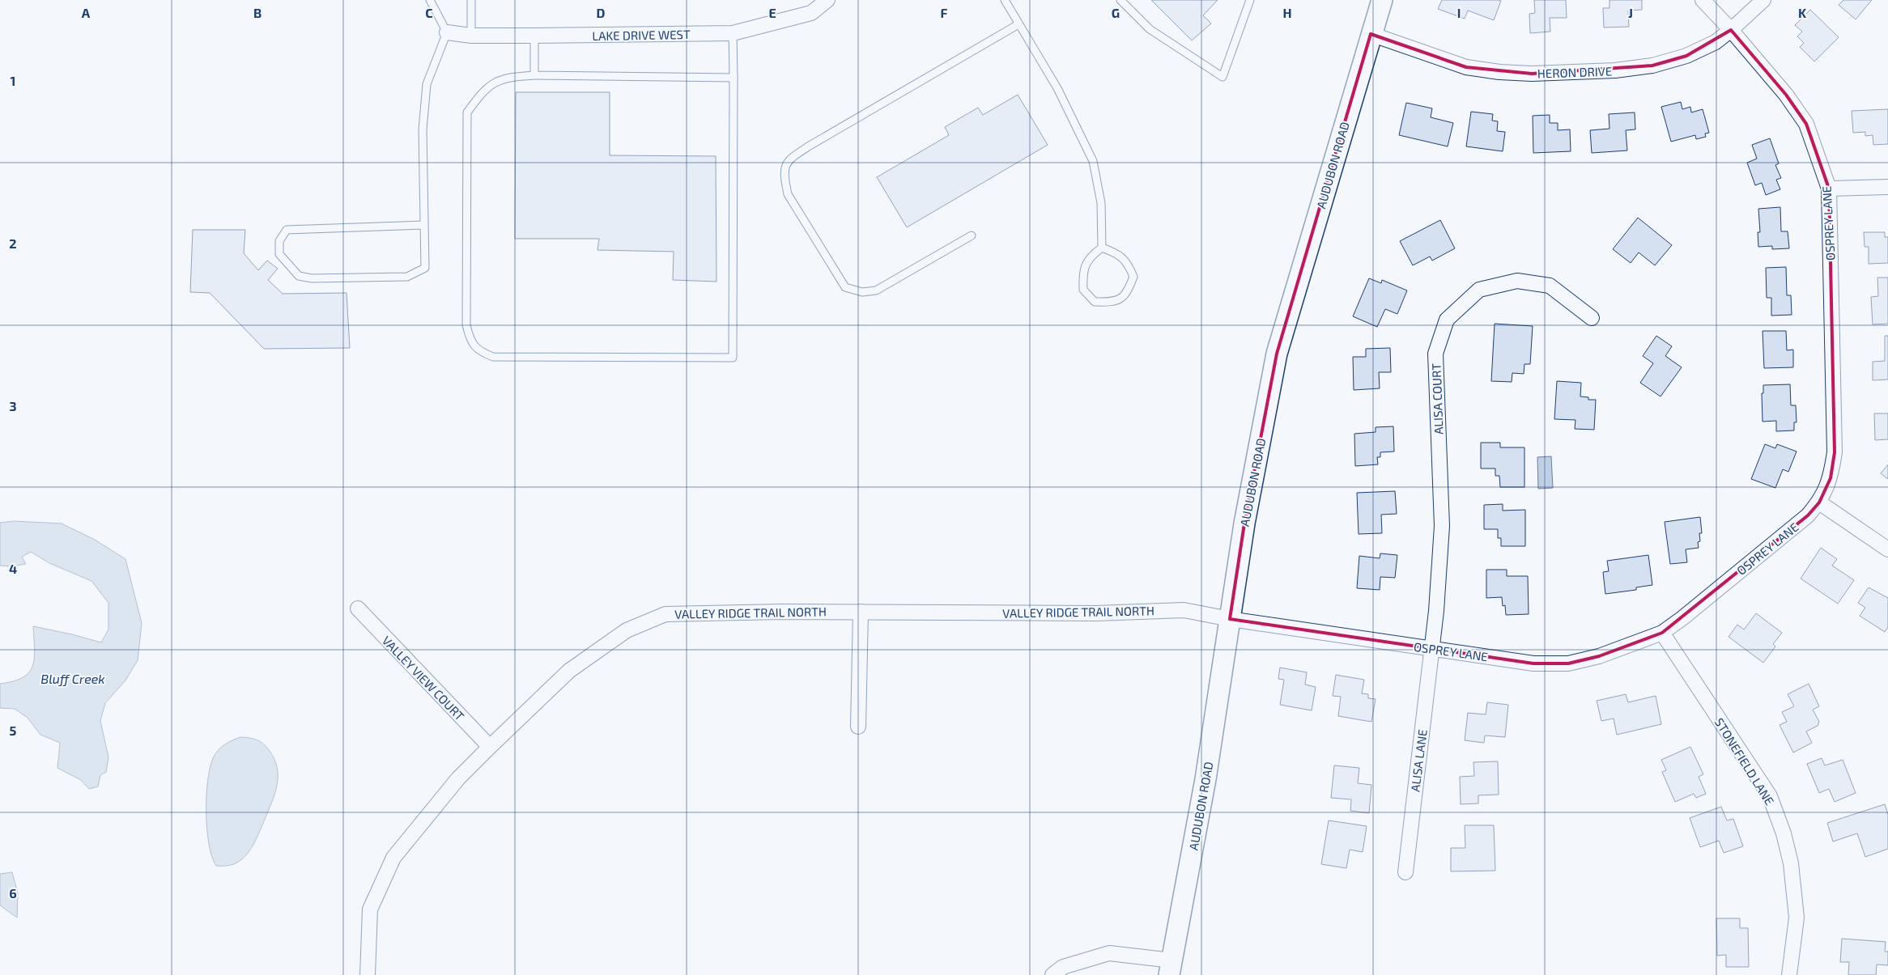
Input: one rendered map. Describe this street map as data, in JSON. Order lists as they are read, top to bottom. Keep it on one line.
{"streets":{"street":["LAKE DRIVE WEST","HERON DRIVE","AUDUBON ROAD","OSPREY LANE","ALISA COURT","VALLEY RIDGE TRAIL NORTH","VALLEY VIEW COURT","ALISA LANE","STONEFIELD LANE"]},"crossings":[["HERON DRIVE","AUDUBON ROAD"],["HERON DRIVE","OSPREY LANE"],["AUDUBON ROAD","OSPREY LANE"],["AUDUBON ROAD","VALLEY RIDGE TRAIL NORTH"],["OSPREY LANE","ALISA COURT"],["OSPREY LANE","VALLEY RIDGE TRAIL NORTH"],["OSPREY LANE","ALISA LANE"],["OSPREY LANE","STONEFIELD LANE"],["ALISA COURT","ALISA LANE"],["VALLEY RIDGE TRAIL NORTH","VALLEY VIEW COURT"]],"water":["Bluff Creek"],"grid":{"columns":["A","B","C","D","E","F","G","H","I","J","K"],"rows":["1","2","3","4","5","6"]}}
